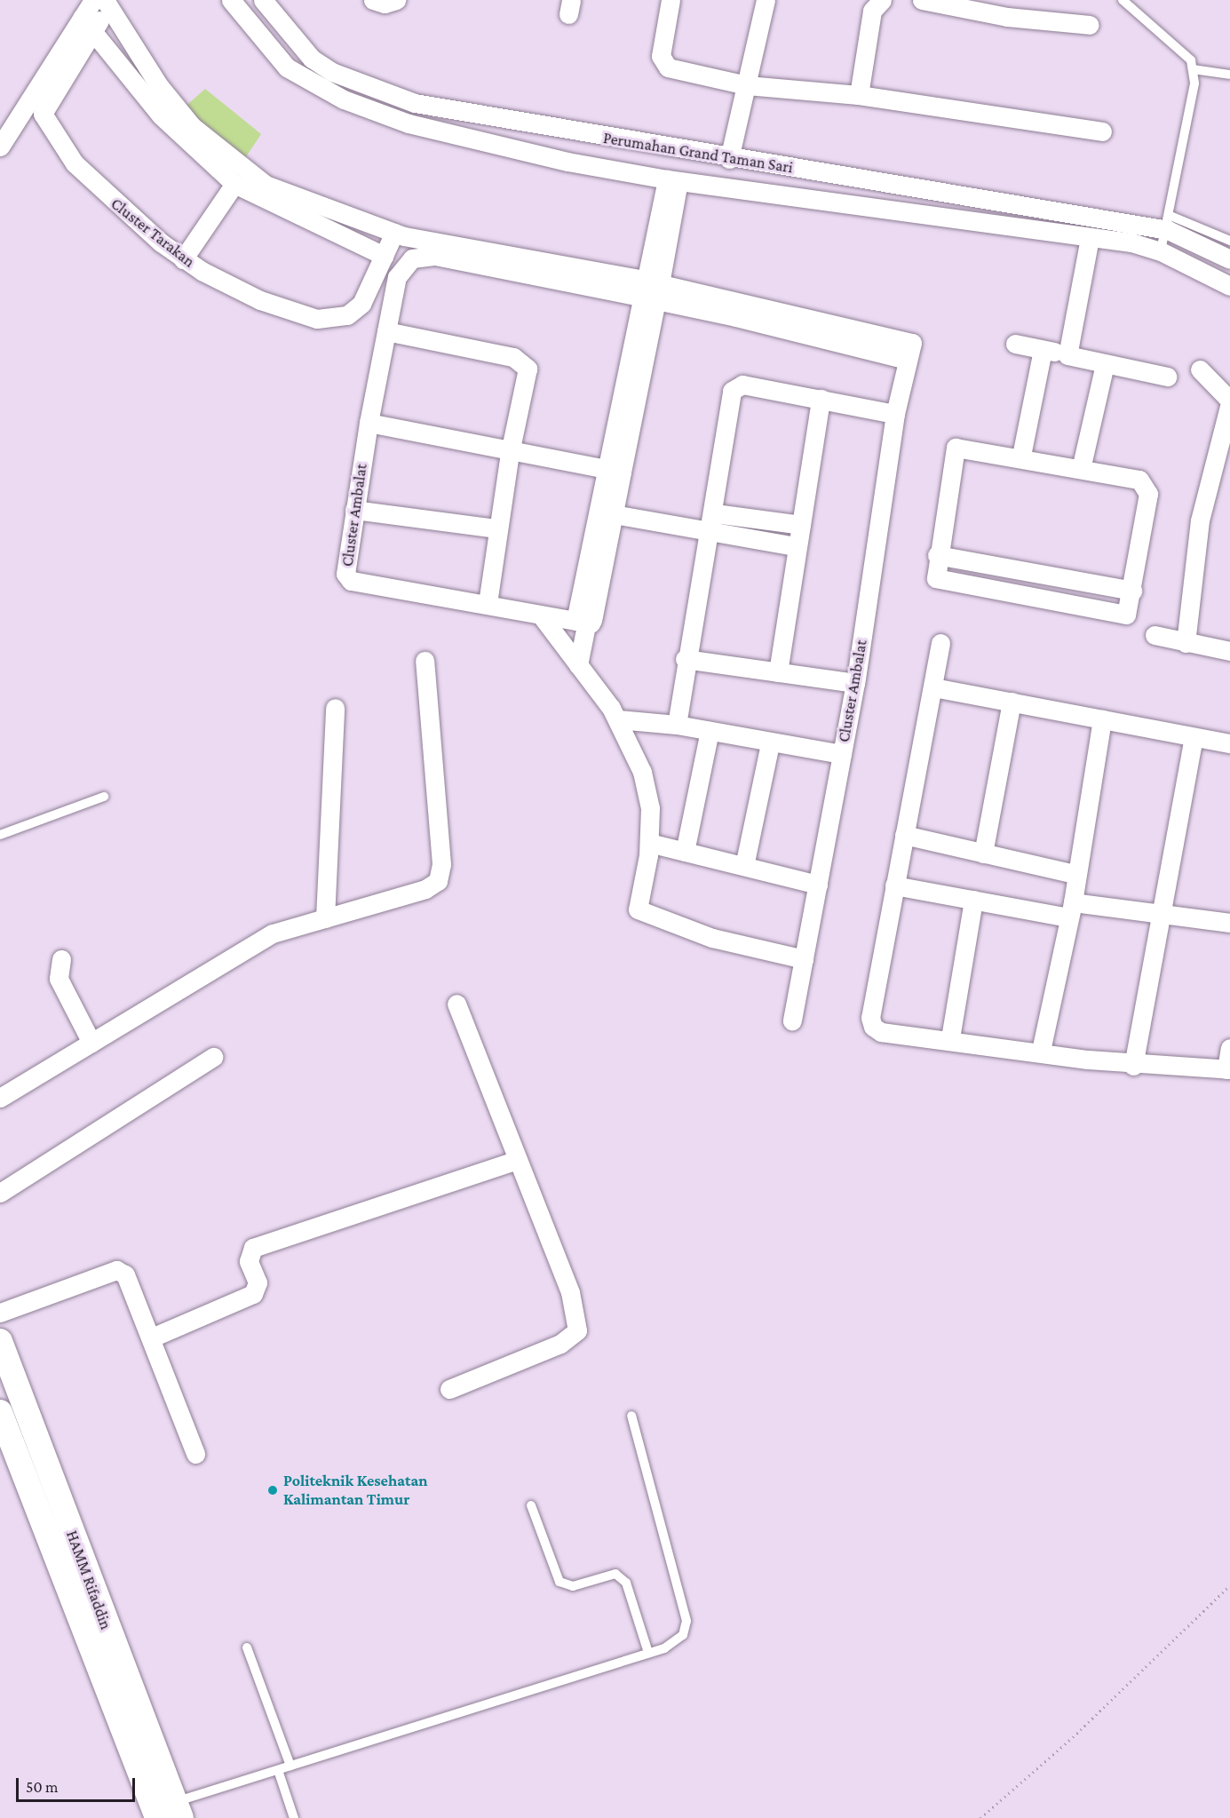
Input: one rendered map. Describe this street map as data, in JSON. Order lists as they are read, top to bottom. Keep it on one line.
{"streets":{"main road":["HAMM Rifaddin"],"street":["Perumahan Grand Taman Sari","Cluster Tarakan","Cluster Ambalat"]},"crossings":[["Cluster Tarakan","Cluster Ambalat"]],"places":["Politeknik Kesehatan Kalimantan Timur"],"scale_bar":"50 m"}
